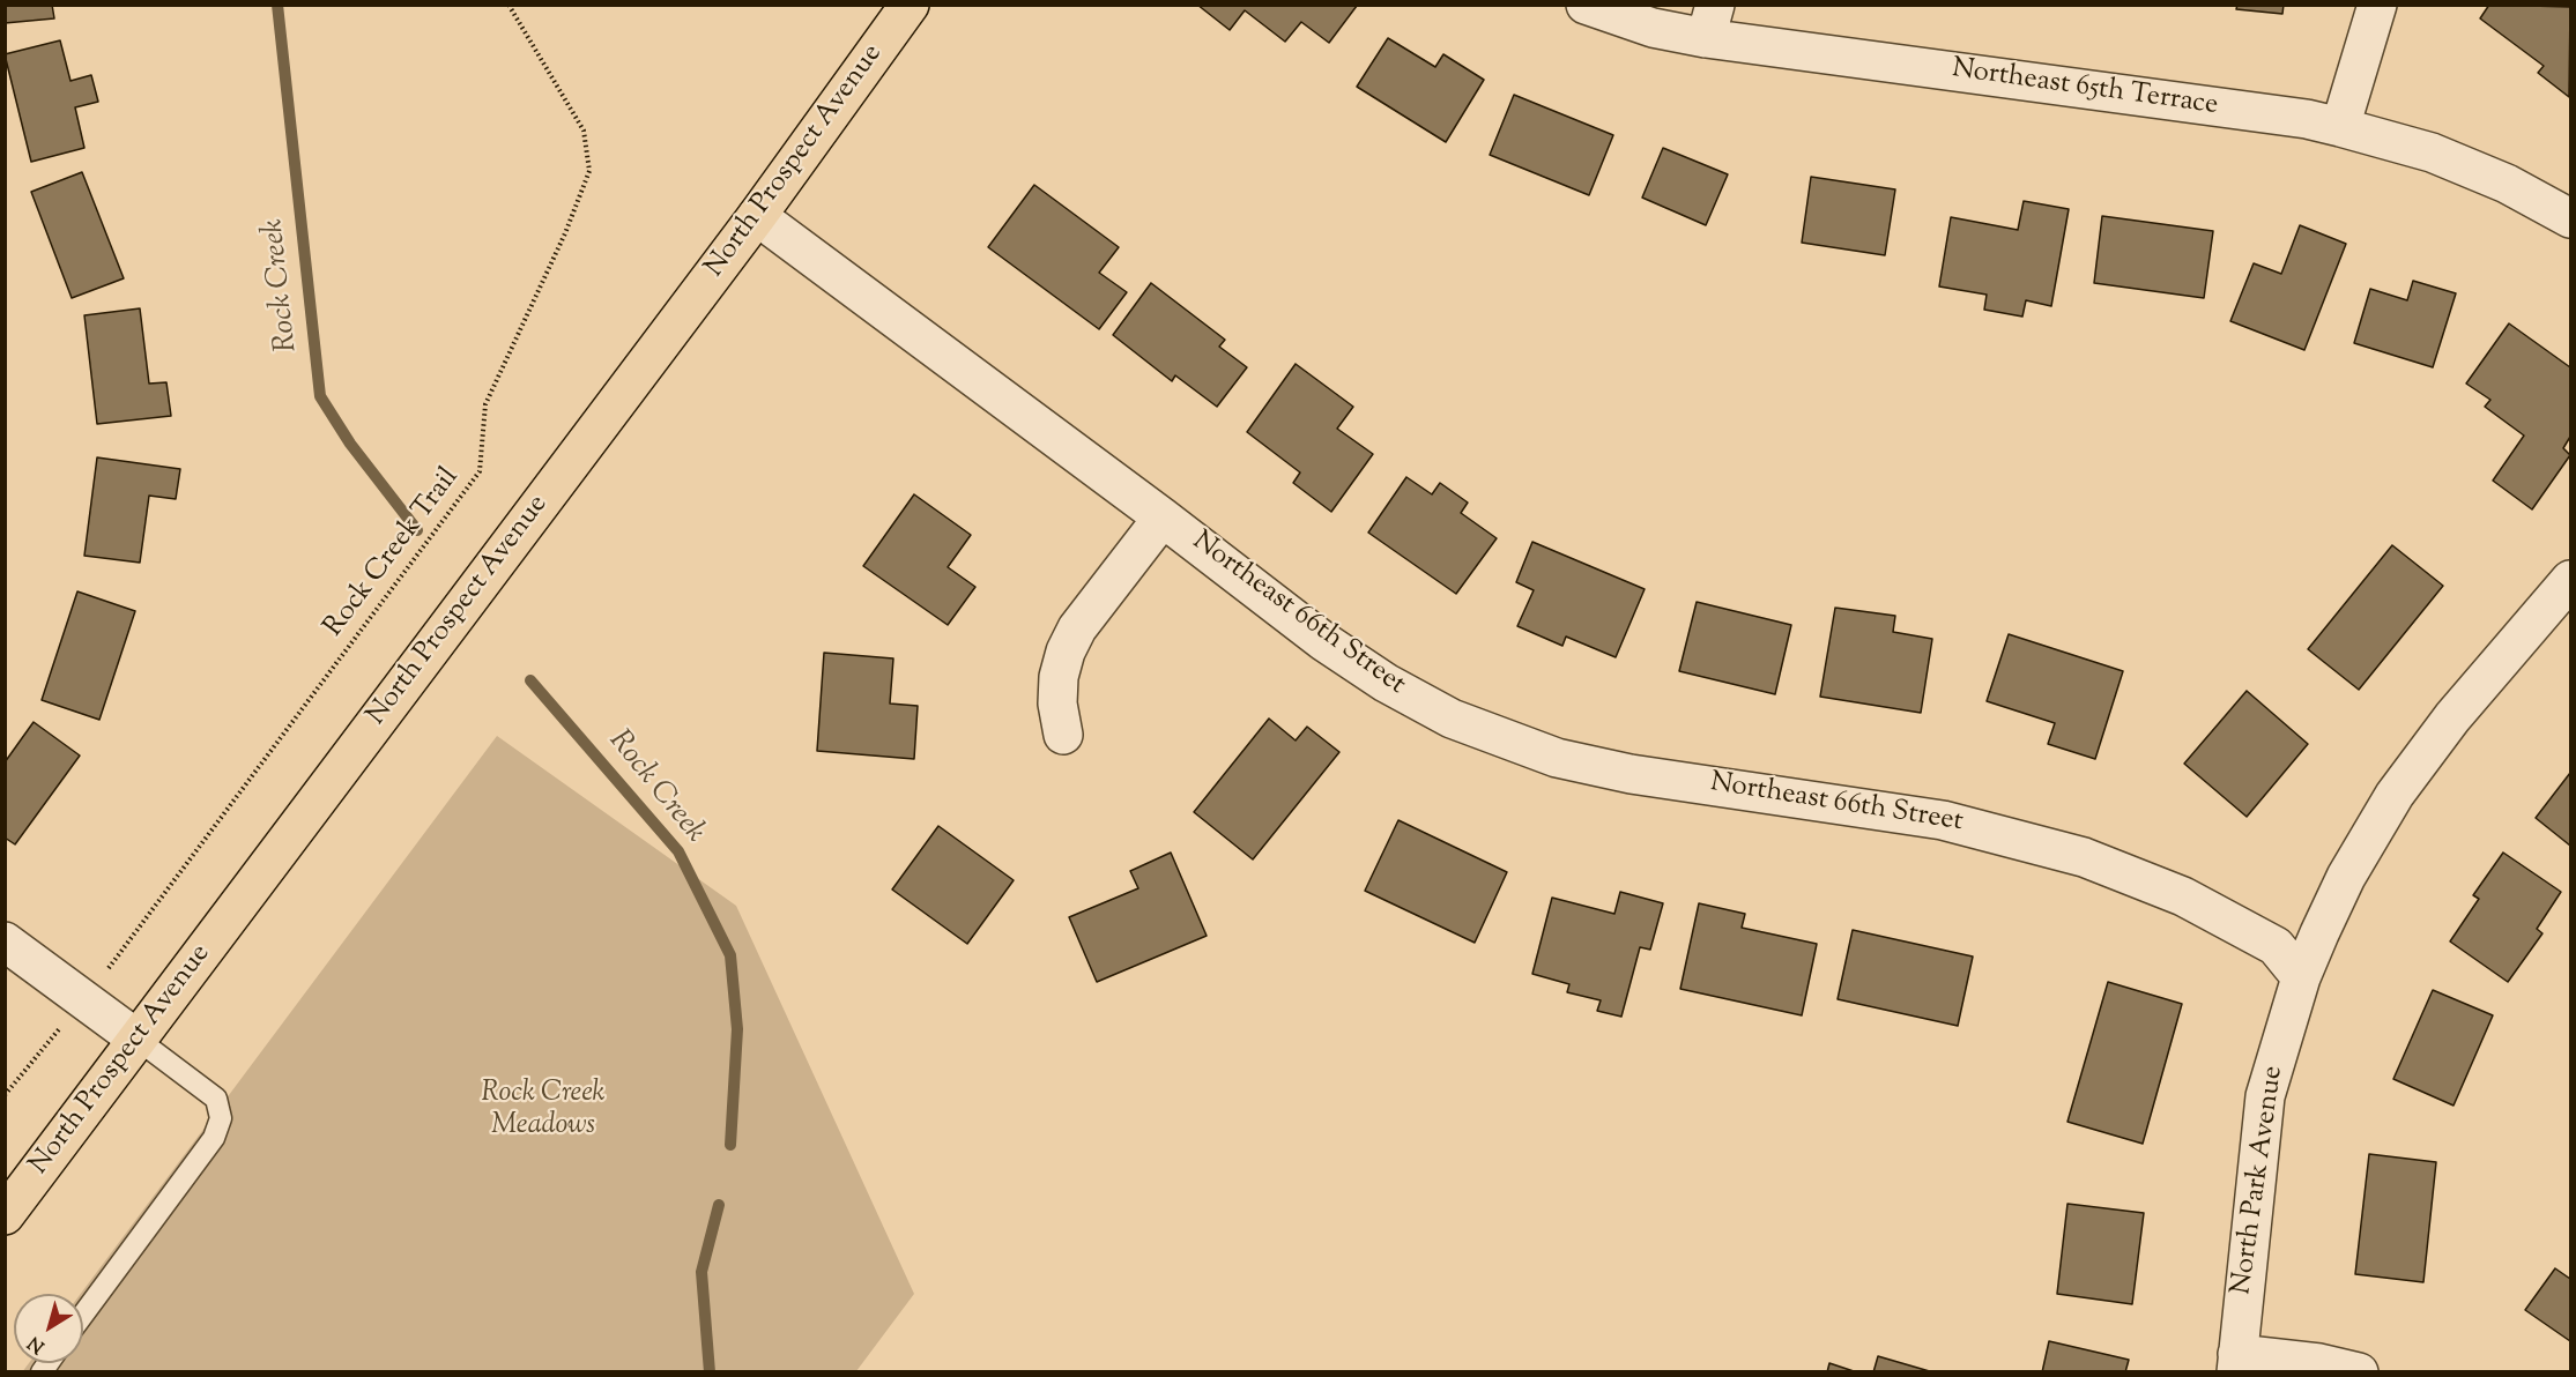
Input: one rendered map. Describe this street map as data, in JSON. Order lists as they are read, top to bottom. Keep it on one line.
{"streets":{"main road":["North Prospect Avenue"],"street":["Northeast 65th Terrace","Northeast 66th Street","North Park Avenue"],"path":["Rock Creek Trail"]},"crossings":[["North Prospect Avenue","Northeast 66th Street"],["Northeast 66th Street","North Park Avenue"]],"water":["Rock Creek"],"parks":["Rock Creek Meadows"],"north":"bottom left"}
